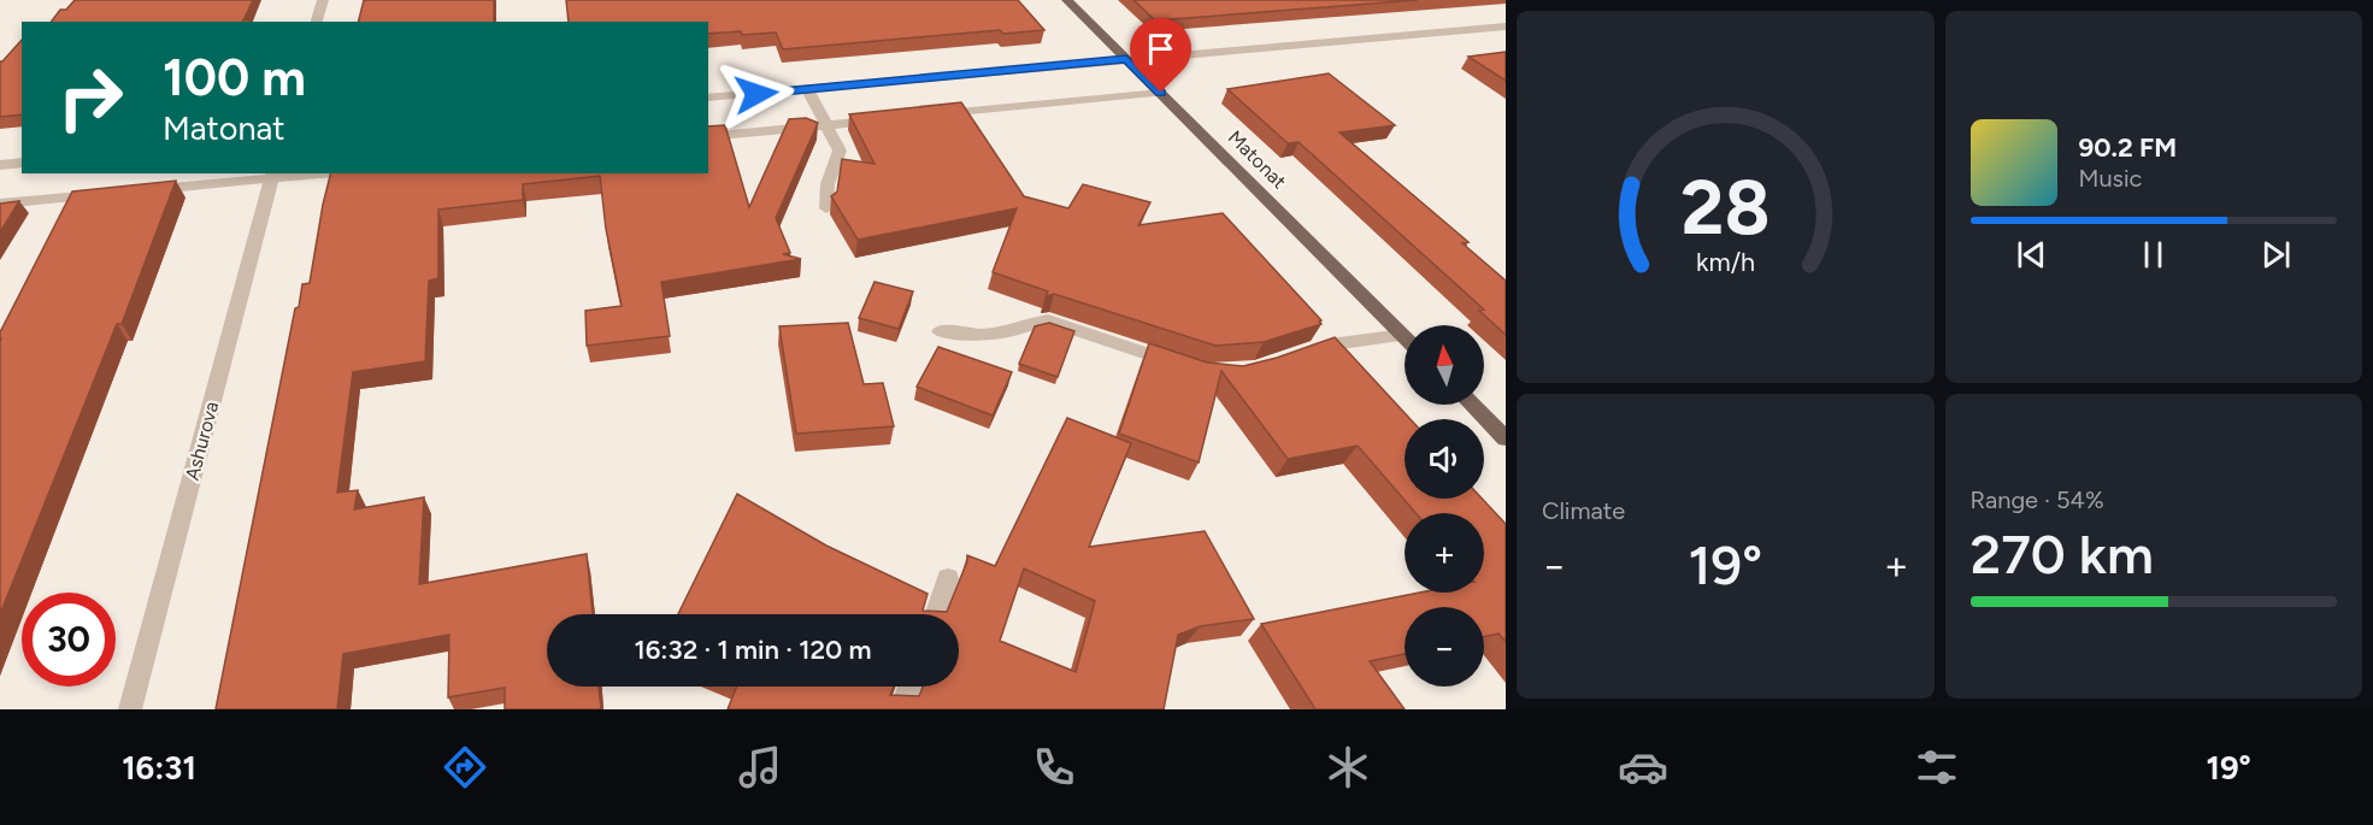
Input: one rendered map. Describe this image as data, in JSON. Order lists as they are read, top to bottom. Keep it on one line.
{"streets":{"main road":["Matonat"],"street":["Ashurova"]},"north":"top","page":{"turn":["100 m","Matonat"],"song":["90.2 FM","Music"],"map_buttons":["+","−"],"tile":["Climate",["Range · 54%","270 km"]],"heat":["−","19°","+"],"limit":"30","trip":"16:32 · 1 min · 120 m","tabs":["16:31","19°"],"gauge":["28","km/h"]}}
